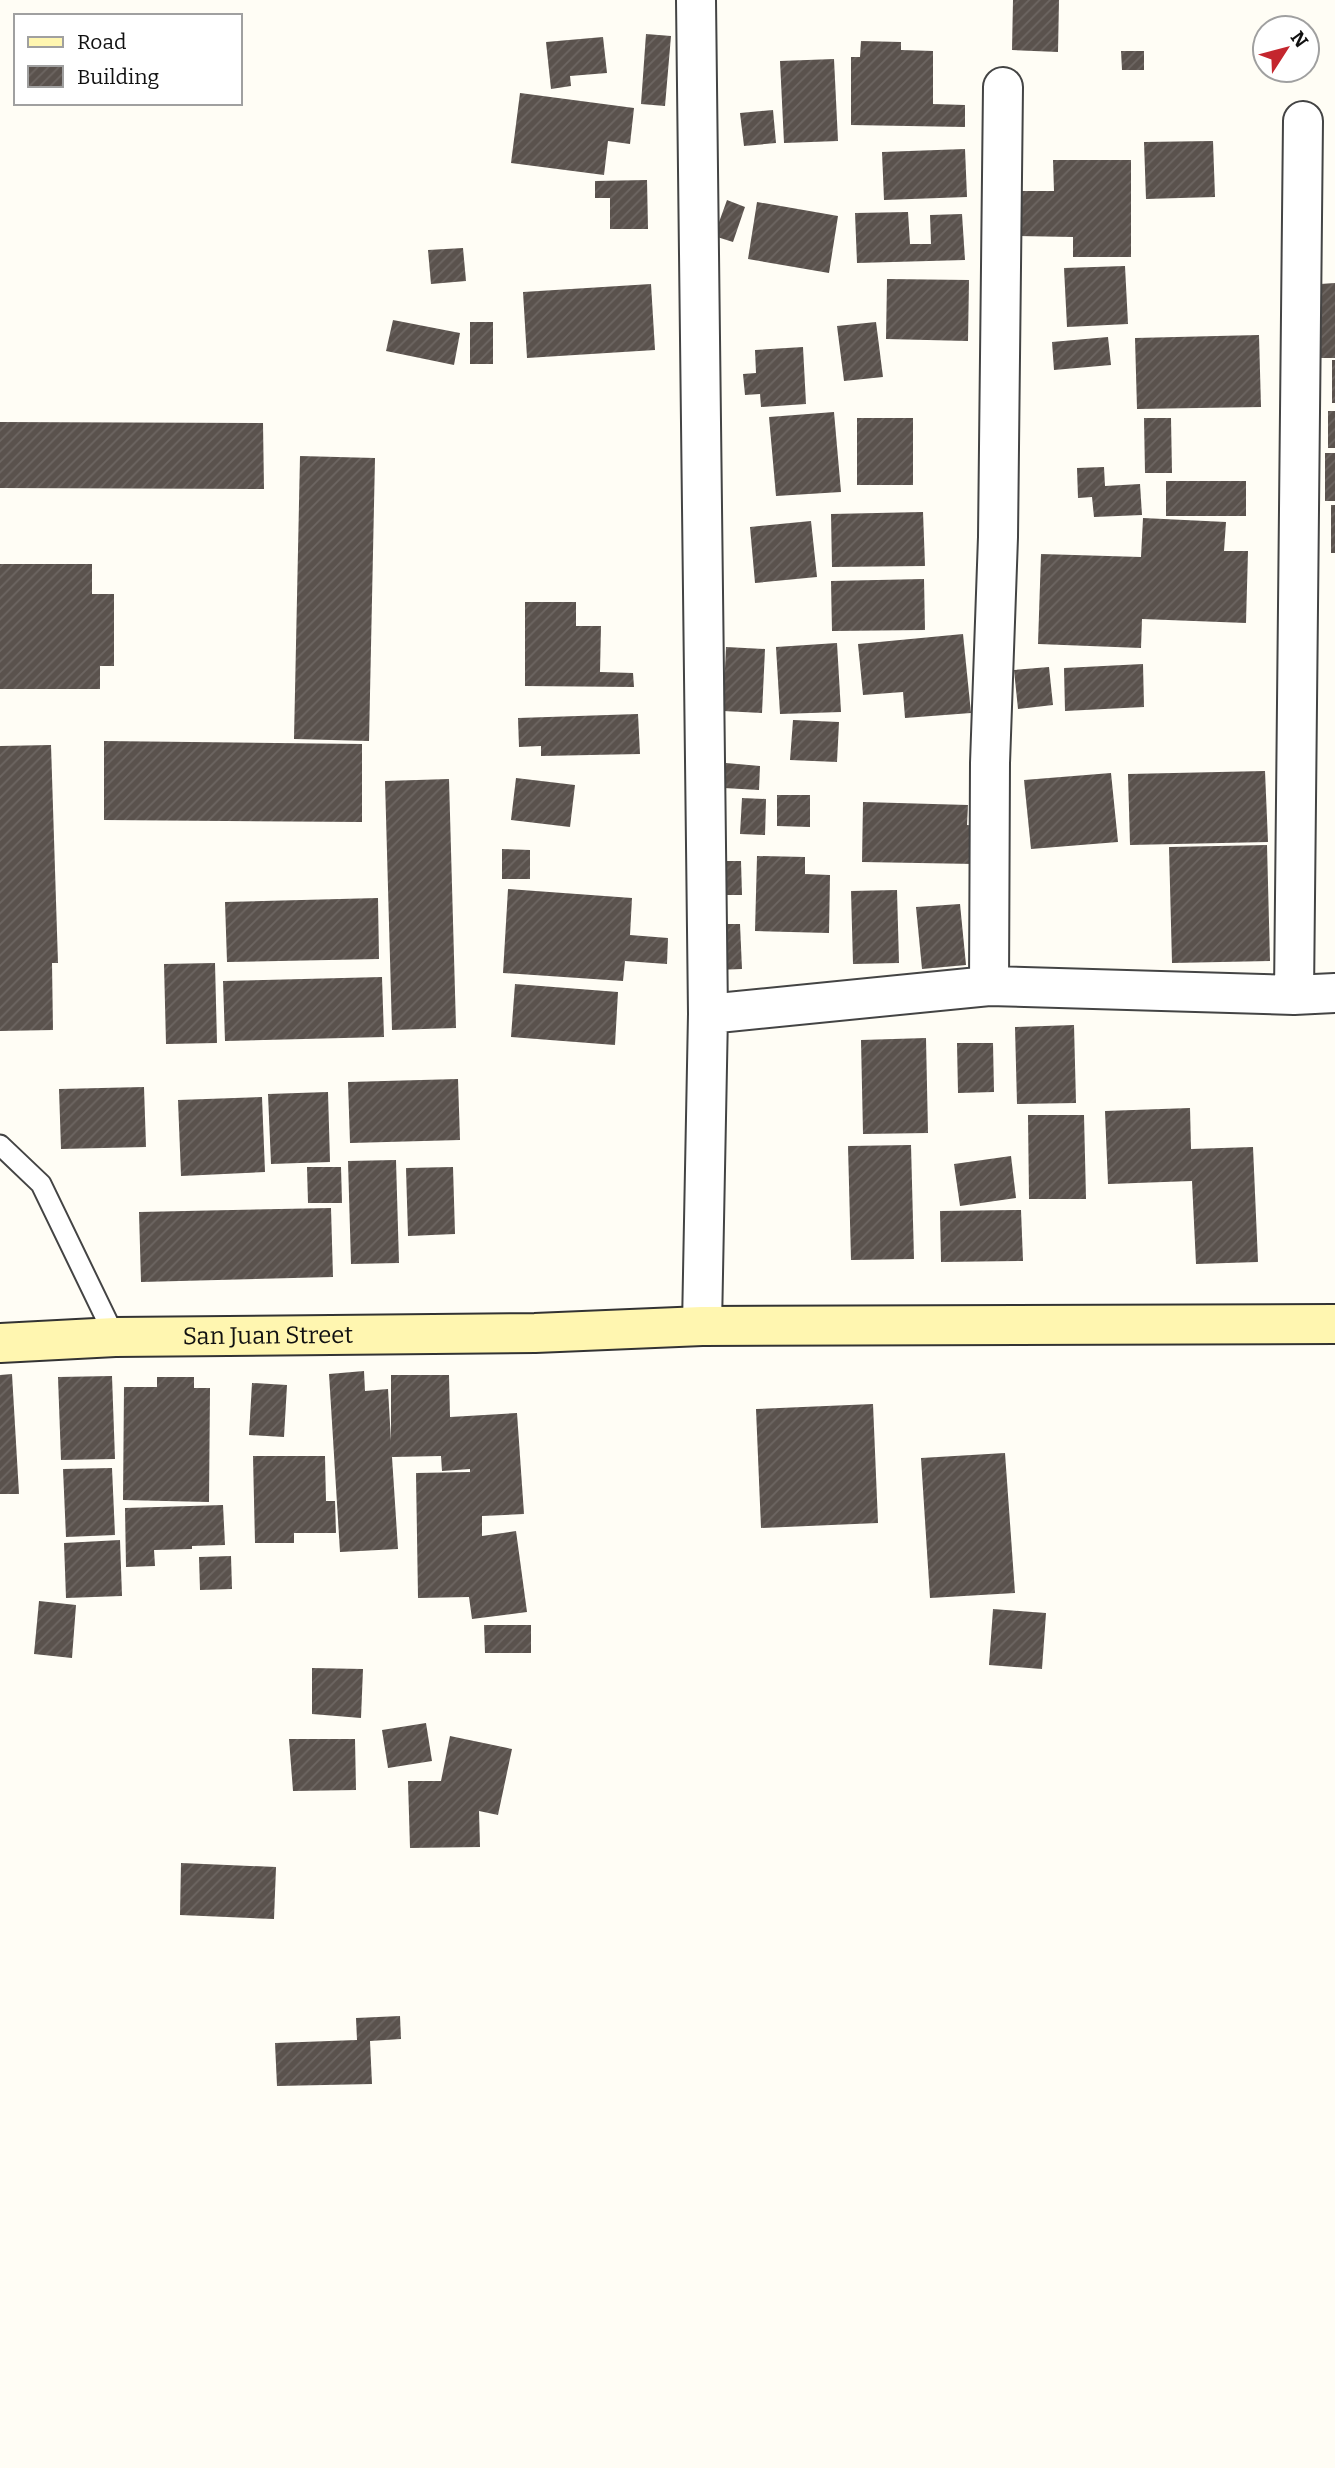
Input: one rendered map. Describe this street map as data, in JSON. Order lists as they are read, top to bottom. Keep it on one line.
{"streets":{"main road":["San Juan Street"]},"legend":["Road","Building"],"north":"top right"}
